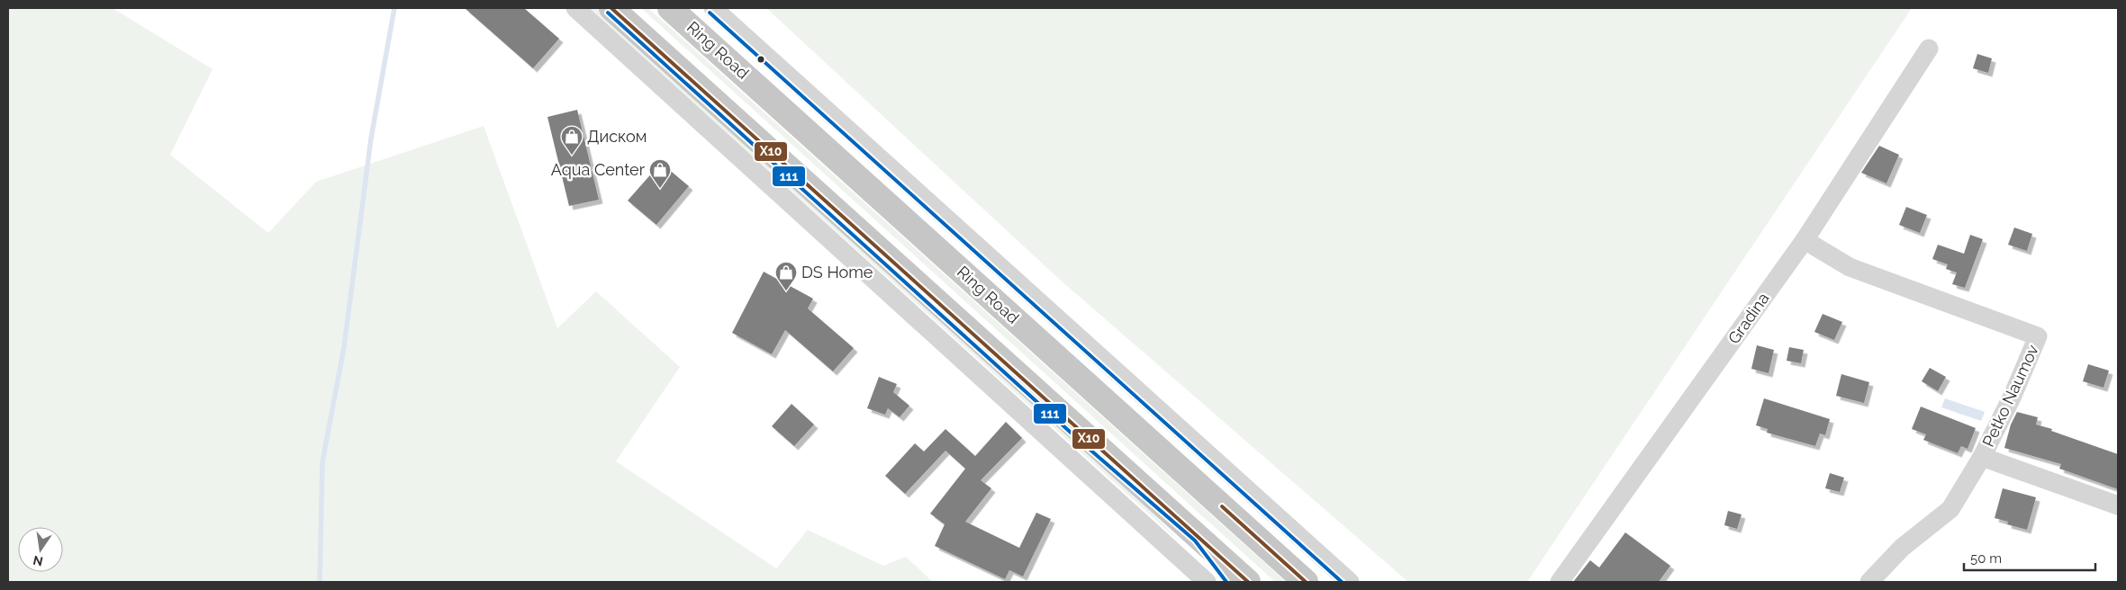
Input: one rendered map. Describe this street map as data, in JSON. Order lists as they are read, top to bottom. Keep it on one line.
{"streets":{"highway":["Ring Road"],"street":["Gradina","Petko Naumov"]},"crossings":[["Gradina","Petko Naumov"]],"places":{"shop":["Диском","Aqua Center","DS Home"]},"lines":["transit line Х10","transit line 111"],"scale_bar":"50 m","north":"bottom"}
